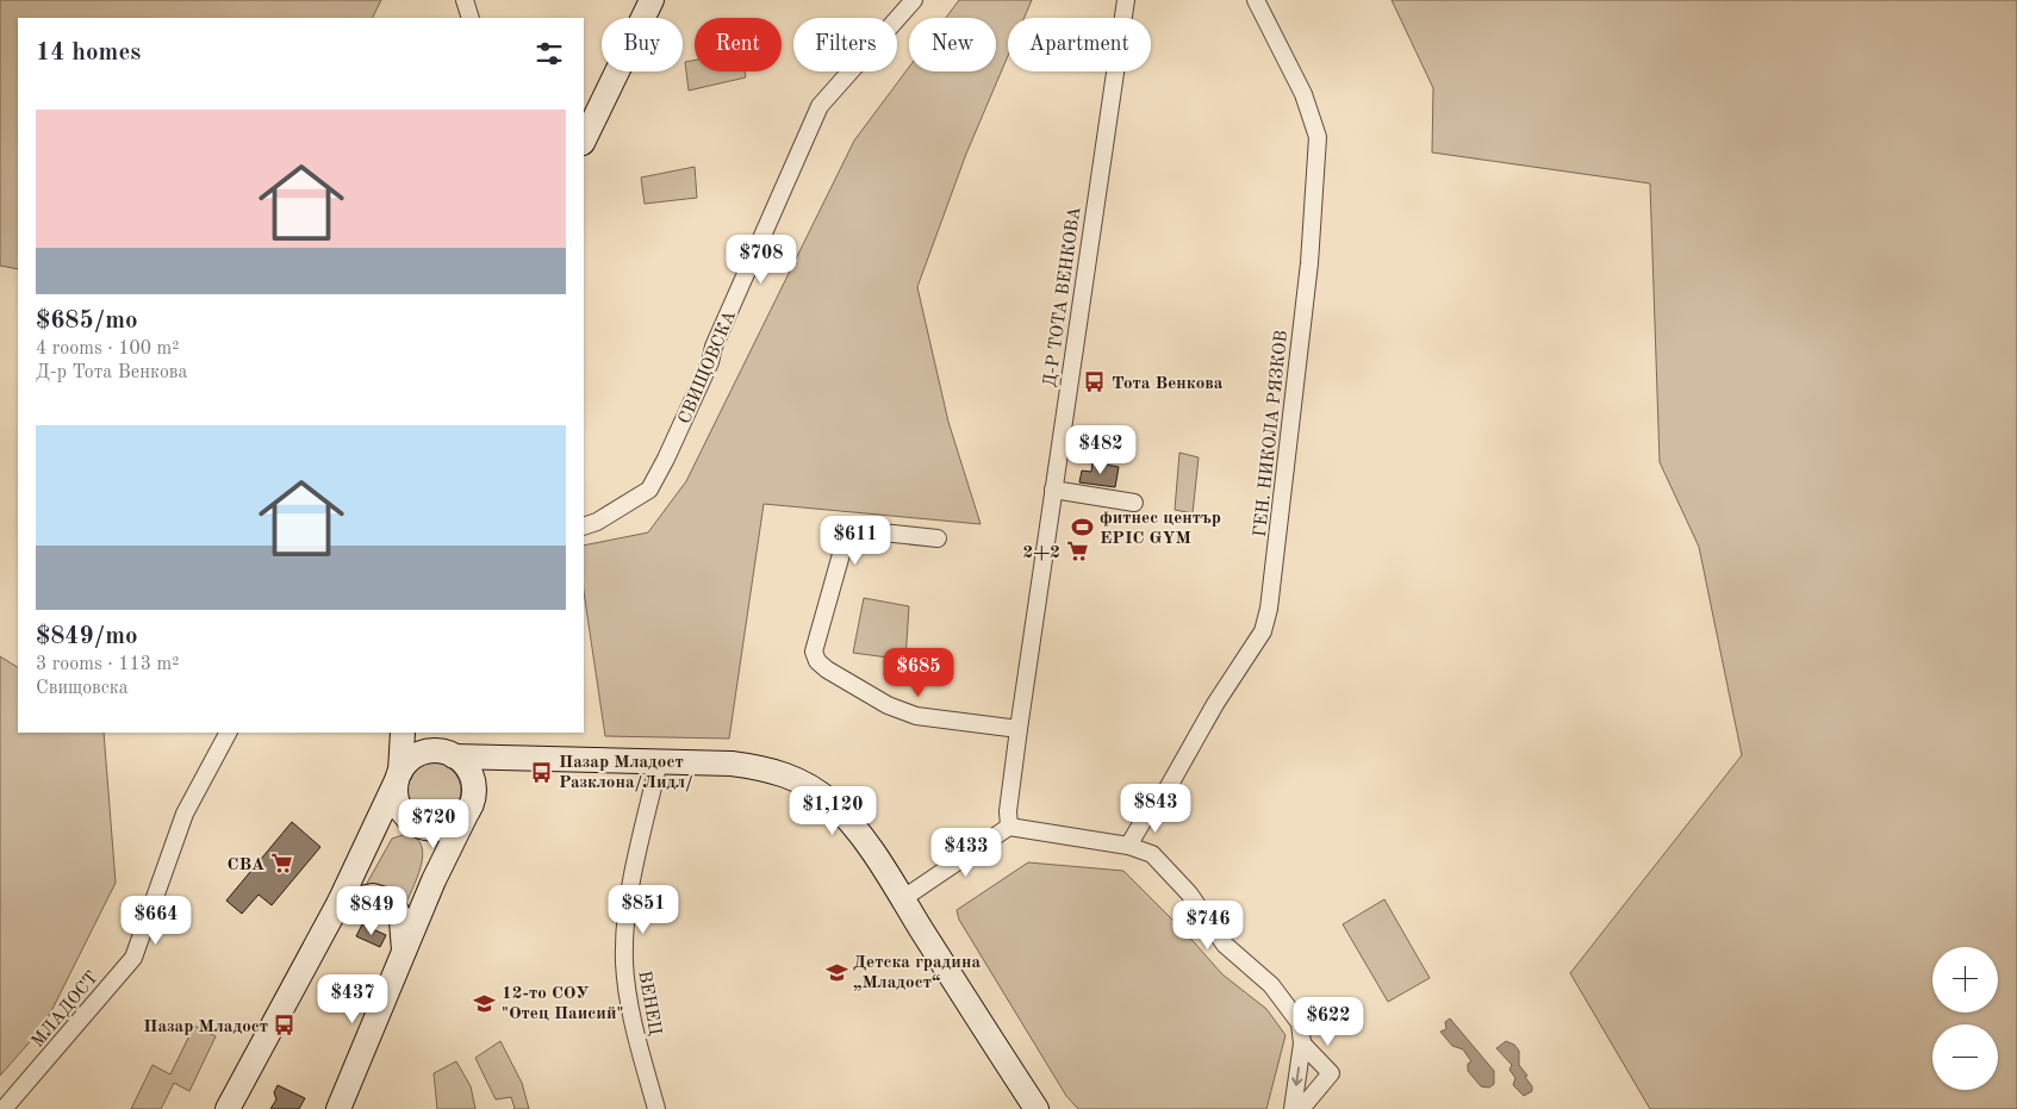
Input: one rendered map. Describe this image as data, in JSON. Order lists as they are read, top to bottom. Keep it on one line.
{"streets":{"street":["Д-Р ТОТА ВЕНКОВА","СВИЩОВСКА","ГЕН. НИКОЛА РЯЗКОВ","ВЕНЕЦ","МЛАДОСТ"]},"places":{"bus stop":["Тота Венкова","Пазар Младост Разклона/Лидл/","Пазар Младост"],"sports":["фитнес център EPIC GYM"],"supermarket":["2+2","CBA"],"school or university":["Детска градина „Младост“","12-то СОУ \"Отец Паисий\""]},"page":{"chip":["Buy","Rent","Filters","New","Apartment"],"heading":"14 homes","list":[{"name":"$685/mo","note":"4 rooms · 100 m² · Д-р Тота Венкова"},{"name":"$849/mo","note":"3 rooms · 113 m² · Свищовска"}],"price":["$708","$482","$611","$685","$843","$1,120","$720","$433","$851","$849","$664","$746","$437","$622"],"map_buttons":["+","−"]}}
